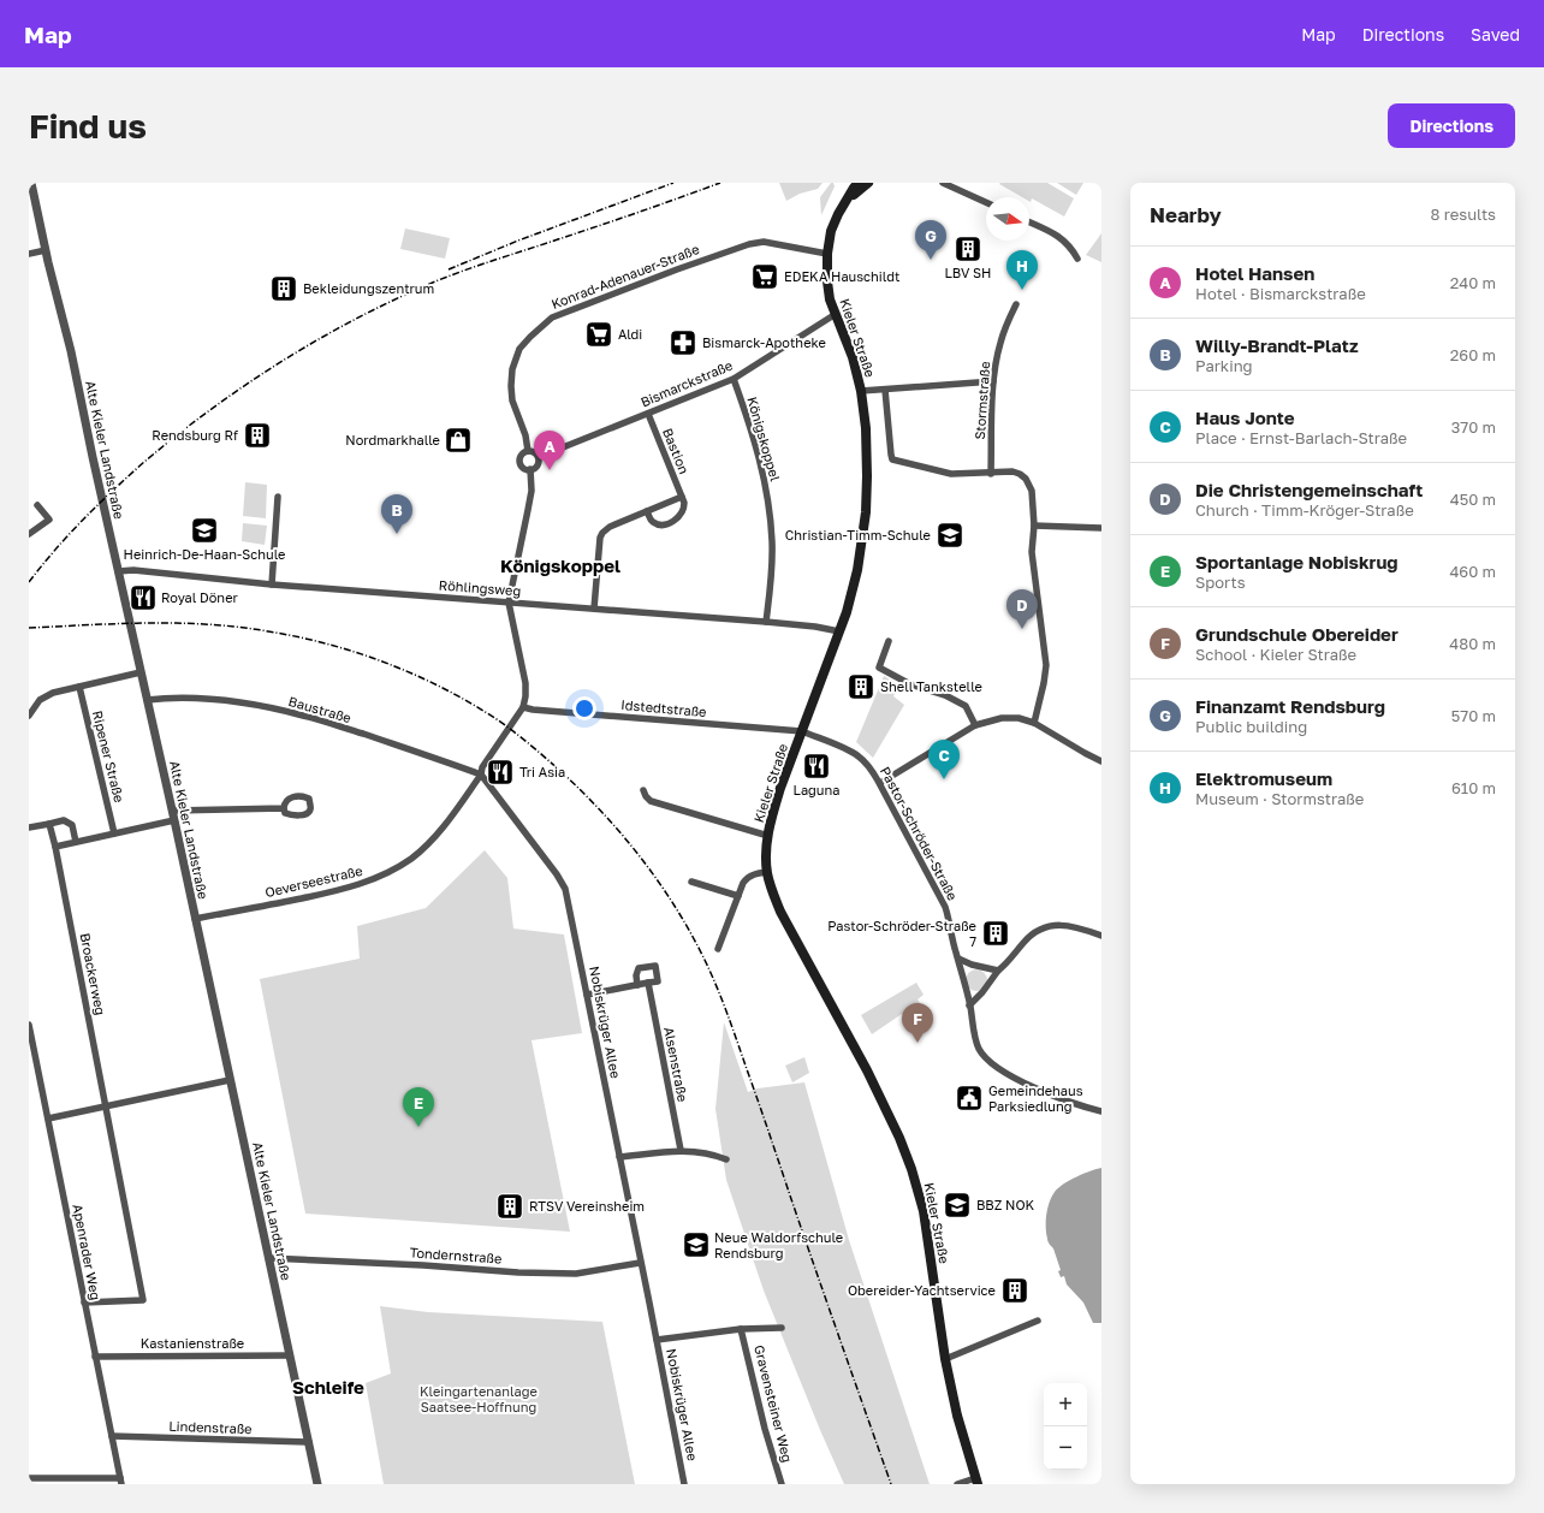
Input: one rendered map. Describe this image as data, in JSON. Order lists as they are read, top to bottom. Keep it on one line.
{"streets":{"main road":["Kieler Straße"],"street":["Konrad-Adenauer-Straße","Bismarckstraße","Stormstraße","Königskoppel","Alte Kieler Landstraße","Bastion","Röhlingsweg","Idstedtstraße","Baustraße","Ripener Straße","Pastor-Schröder-Straße","Oeverseestraße","Broackerweg","Nobiskrüger Allee","Alsenstraße","Apenrader Weg","Tondernstraße","Kastanienstraße","Gravensteiner Weg","Lindenstraße"]},"crossings":[["Konrad-Adenauer-Straße","Kieler Straße"],["Konrad-Adenauer-Straße","Bismarckstraße"],["Kieler Straße","Bismarckstraße"],["Kieler Straße","Röhlingsweg"],["Kieler Straße","Idstedtstraße"],["Kieler Straße","Pastor-Schröder-Straße"],["Bismarckstraße","Königskoppel"],["Bismarckstraße","Bastion"],["Königskoppel","Röhlingsweg"],["Alte Kieler Landstraße","Röhlingsweg"],["Alte Kieler Landstraße","Baustraße"],["Alte Kieler Landstraße","Oeverseestraße"],["Alte Kieler Landstraße","Tondernstraße"],["Alte Kieler Landstraße","Kastanienstraße"],["Alte Kieler Landstraße","Lindenstraße"],["Idstedtstraße","Pastor-Schröder-Straße"],["Baustraße","Oeverseestraße"],["Baustraße","Nobiskrüger Allee"],["Oeverseestraße","Nobiskrüger Allee"],["Broackerweg","Apenrader Weg"],["Nobiskrüger Allee","Tondernstraße"],["Nobiskrüger Allee","Gravensteiner Weg"],["Apenrader Weg","Kastanienstraße"],["Apenrader Weg","Lindenstraße"]],"districts":["Königskoppel","Schleife"],"parks":["Kleingartenanlage Saatsee-Hoffnung"],"places":{"building":["LBV SH","Bekleidungszentrum","Rendsburg Rf","Shell Tankstelle","Pastor-Schröder-Straße 7","RTSV Vereinsheim","Obereider-Yachtservice"],"supermarket":["EDEKA Hauschildt","Aldi"],"pharmacy":["Bismarck-Apotheke"],"shop":["Nordmarkhalle"],"school or university":["Heinrich-De-Haan-Schule","Christian-Timm-Schule","BBZ NOK","Neue Waldorfschule Rendsburg"],"restaurant":["Royal Döner","Laguna","Tri Asia"],"public building":["Gemeindehaus Parksiedlung"]},"north":"right","page":{"header":"Map","nav":["Map","Directions","Saved"],"buttons":"Directions","title":"Find us","heading":["Nearby","8 results"],"pins":["G","H","A","B","D","C","F","E"],"list":[{"mark":"A","name":"Hotel Hansen","note":"Hotel · Bismarckstraße","value":"240 m"},{"mark":"B","name":"Willy-Brandt-Platz","note":"Parking","value":"260 m"},{"mark":"C","name":"Haus Jonte","note":"Place · Ernst-Barlach-Straße","value":"370 m"},{"mark":"D","name":"Die Christengemeinschaft","note":"Church · Timm-Kröger-Straße","value":"450 m"},{"mark":"E","name":"Sportanlage Nobiskrug","note":"Sports","value":"460 m"},{"mark":"F","name":"Grundschule Obereider","note":"School · Kieler Straße","value":"480 m"},{"mark":"G","name":"Finanzamt Rendsburg","note":"Public building","value":"570 m"},{"mark":"H","name":"Elektromuseum","note":"Museum · Stormstraße","value":"610 m"}],"map_buttons":["+","−"]}}
